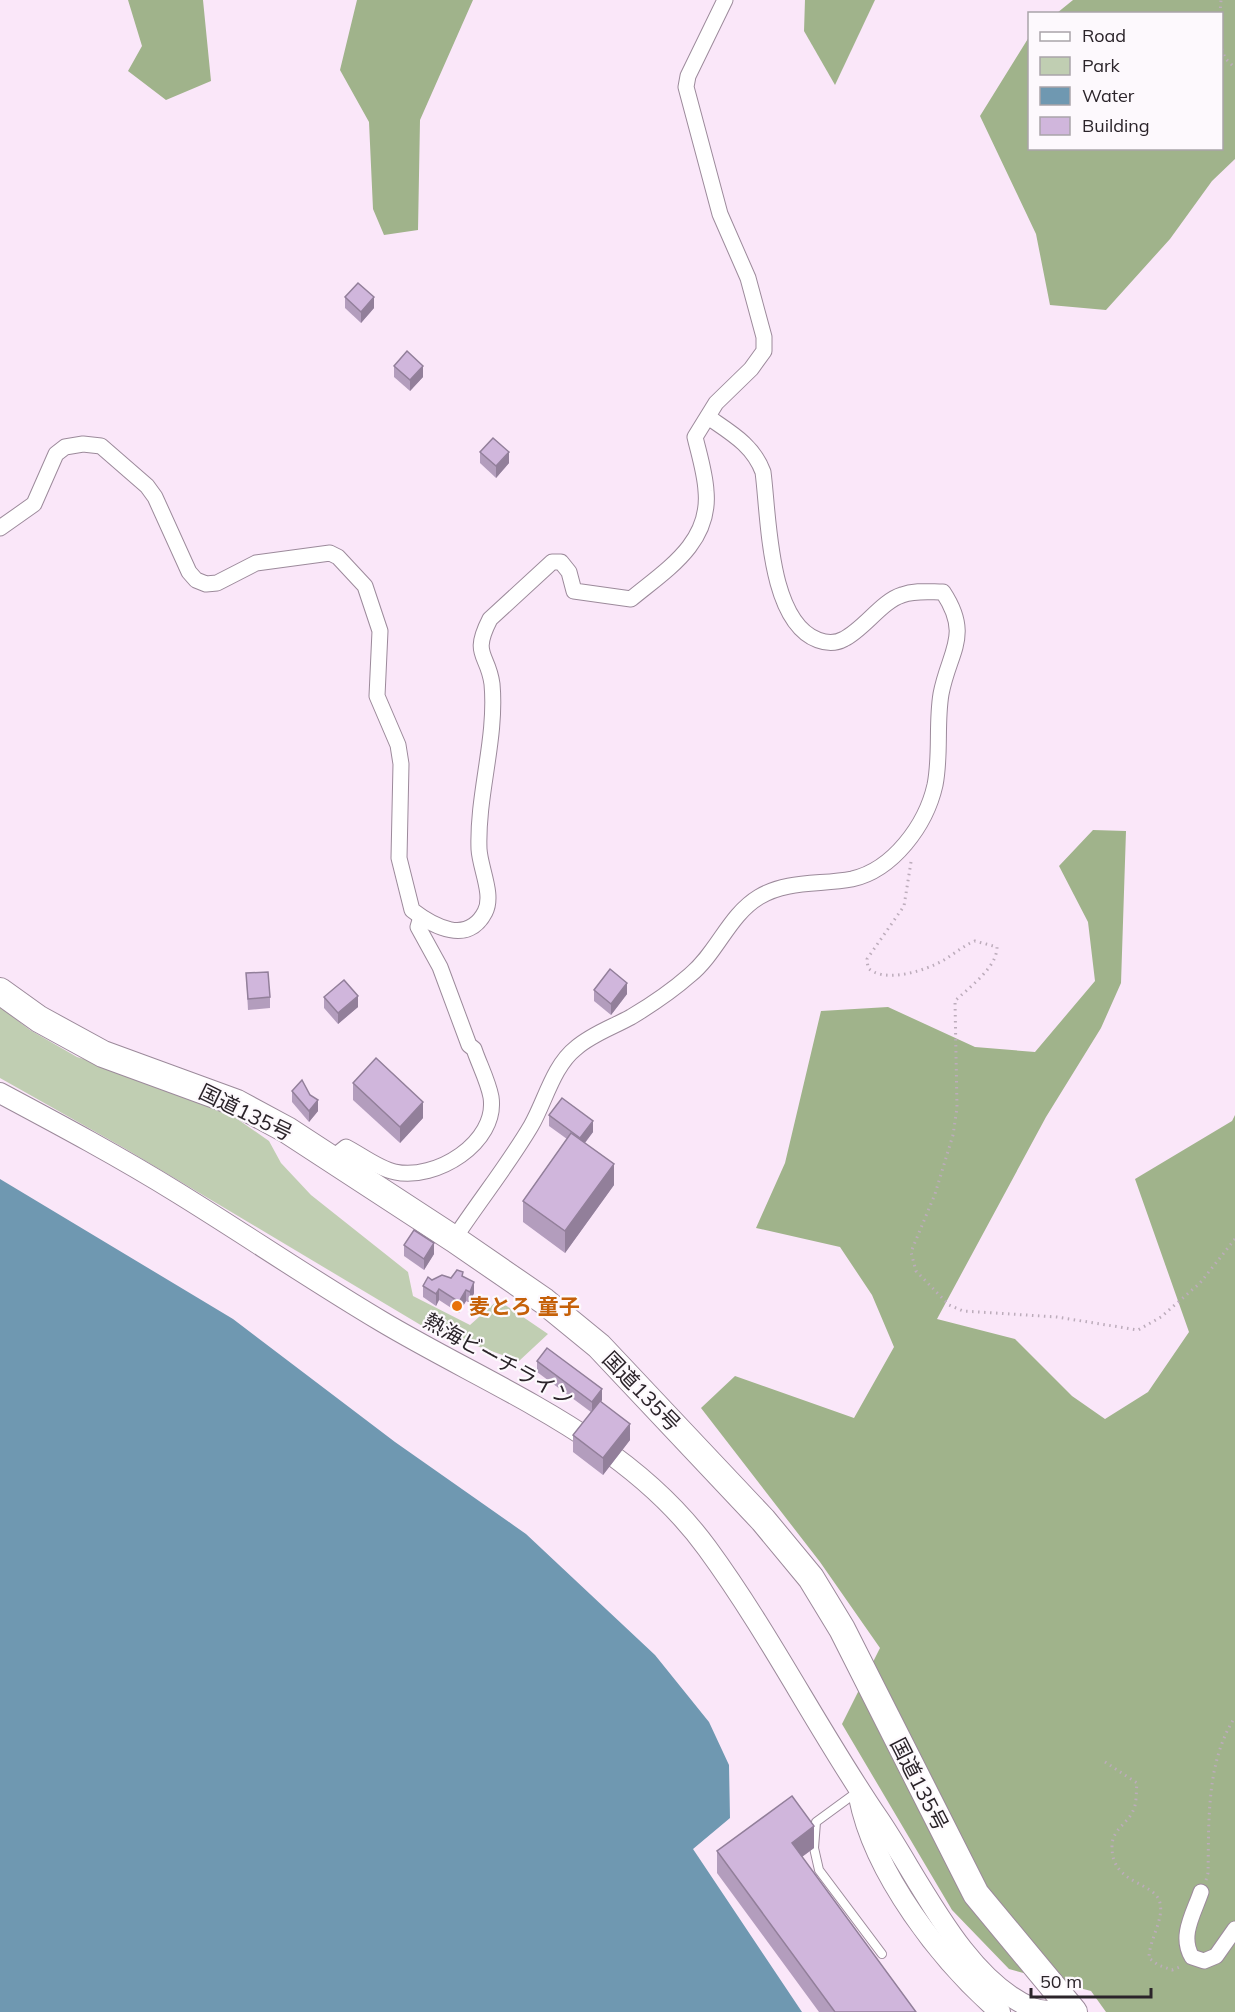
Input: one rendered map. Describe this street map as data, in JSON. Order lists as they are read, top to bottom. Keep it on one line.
{"streets":{"highway":["国道135号"],"street":["熱海ビーチライン"]},"places":["麦とろ 童子"],"legend":["Road","Park","Water","Building"],"scale_bar":"50 m"}
